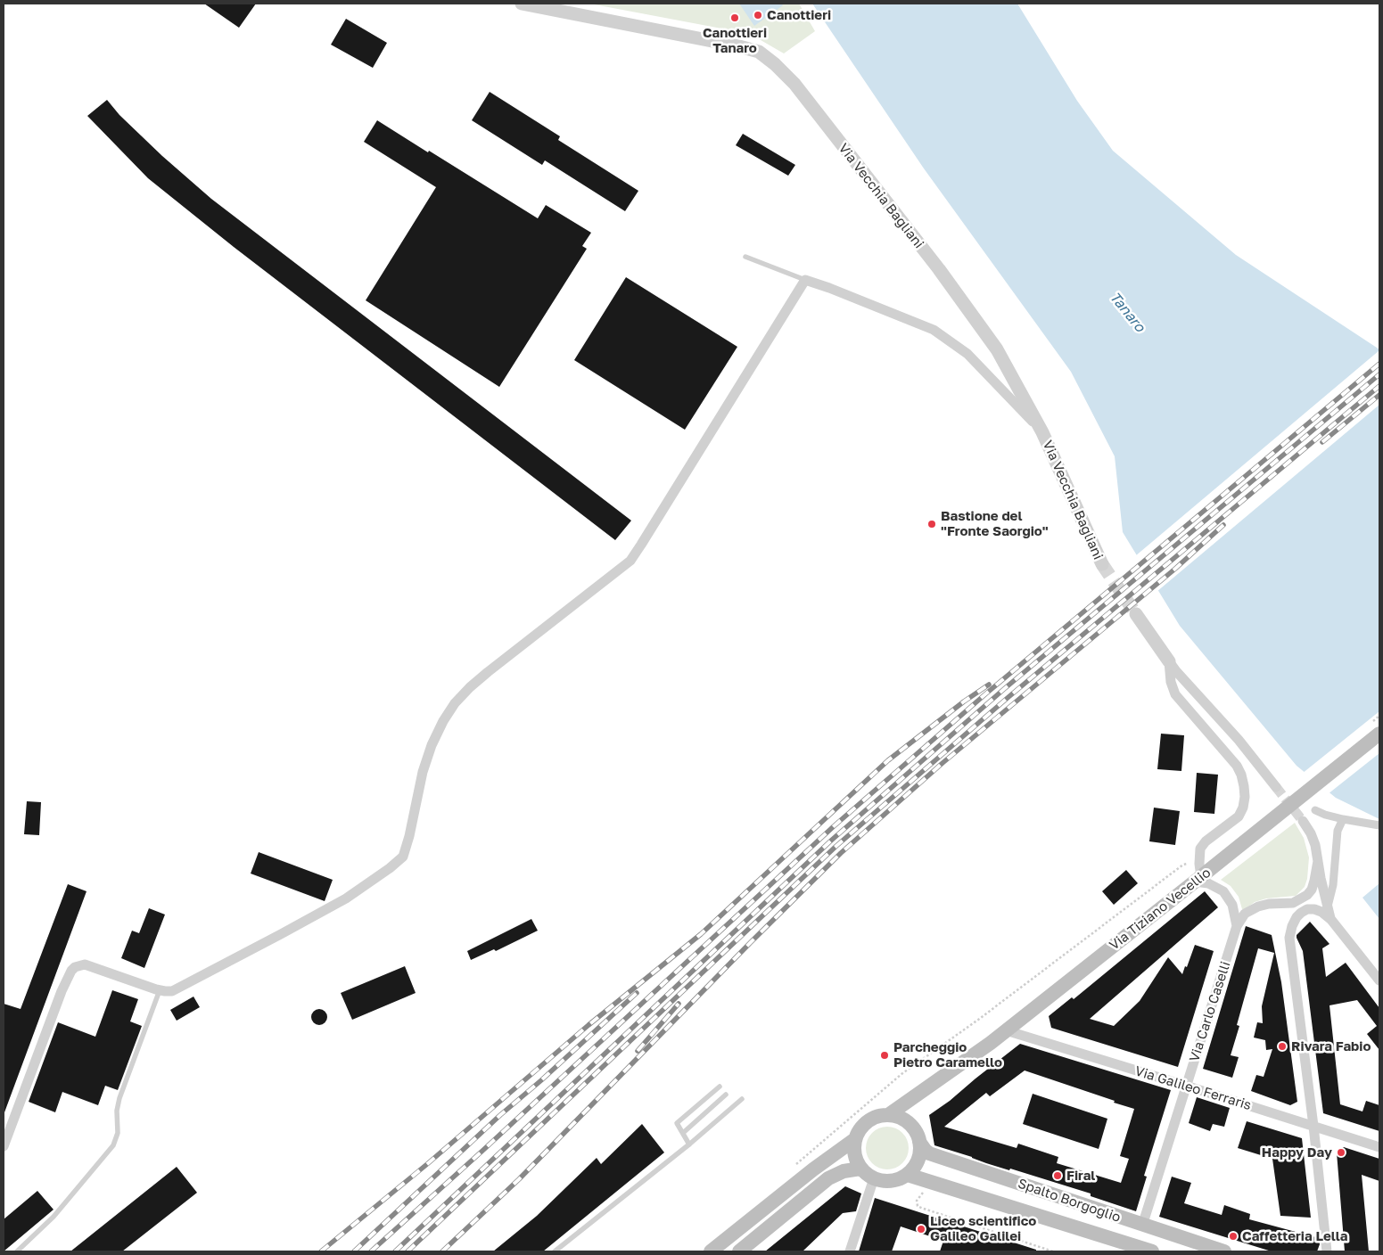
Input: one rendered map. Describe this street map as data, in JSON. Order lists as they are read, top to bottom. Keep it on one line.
{"streets":{"main road":["Via Tiziano Vecellio","Spalto Borgoglio"],"street":["Via Vecchia Bagliani","Via Carlo Caselli","Via Galileo Ferraris"]},"crossings":[["Via Tiziano Vecellio","Via Galileo Ferraris"],["Via Carlo Caselli","Via Galileo Ferraris"],["Via Carlo Caselli","Spalto Borgoglio"]],"water":["Tanaro"],"places":["Canottieri","Canottieri Tanaro","Bastione del \"Fronte Saorgio\"","Rivara Fabio","Parcheggio Pietro Caramello","Happy Day","Firal","Liceo scientifico Galileo Galilei","Caffetteria Lella"]}
